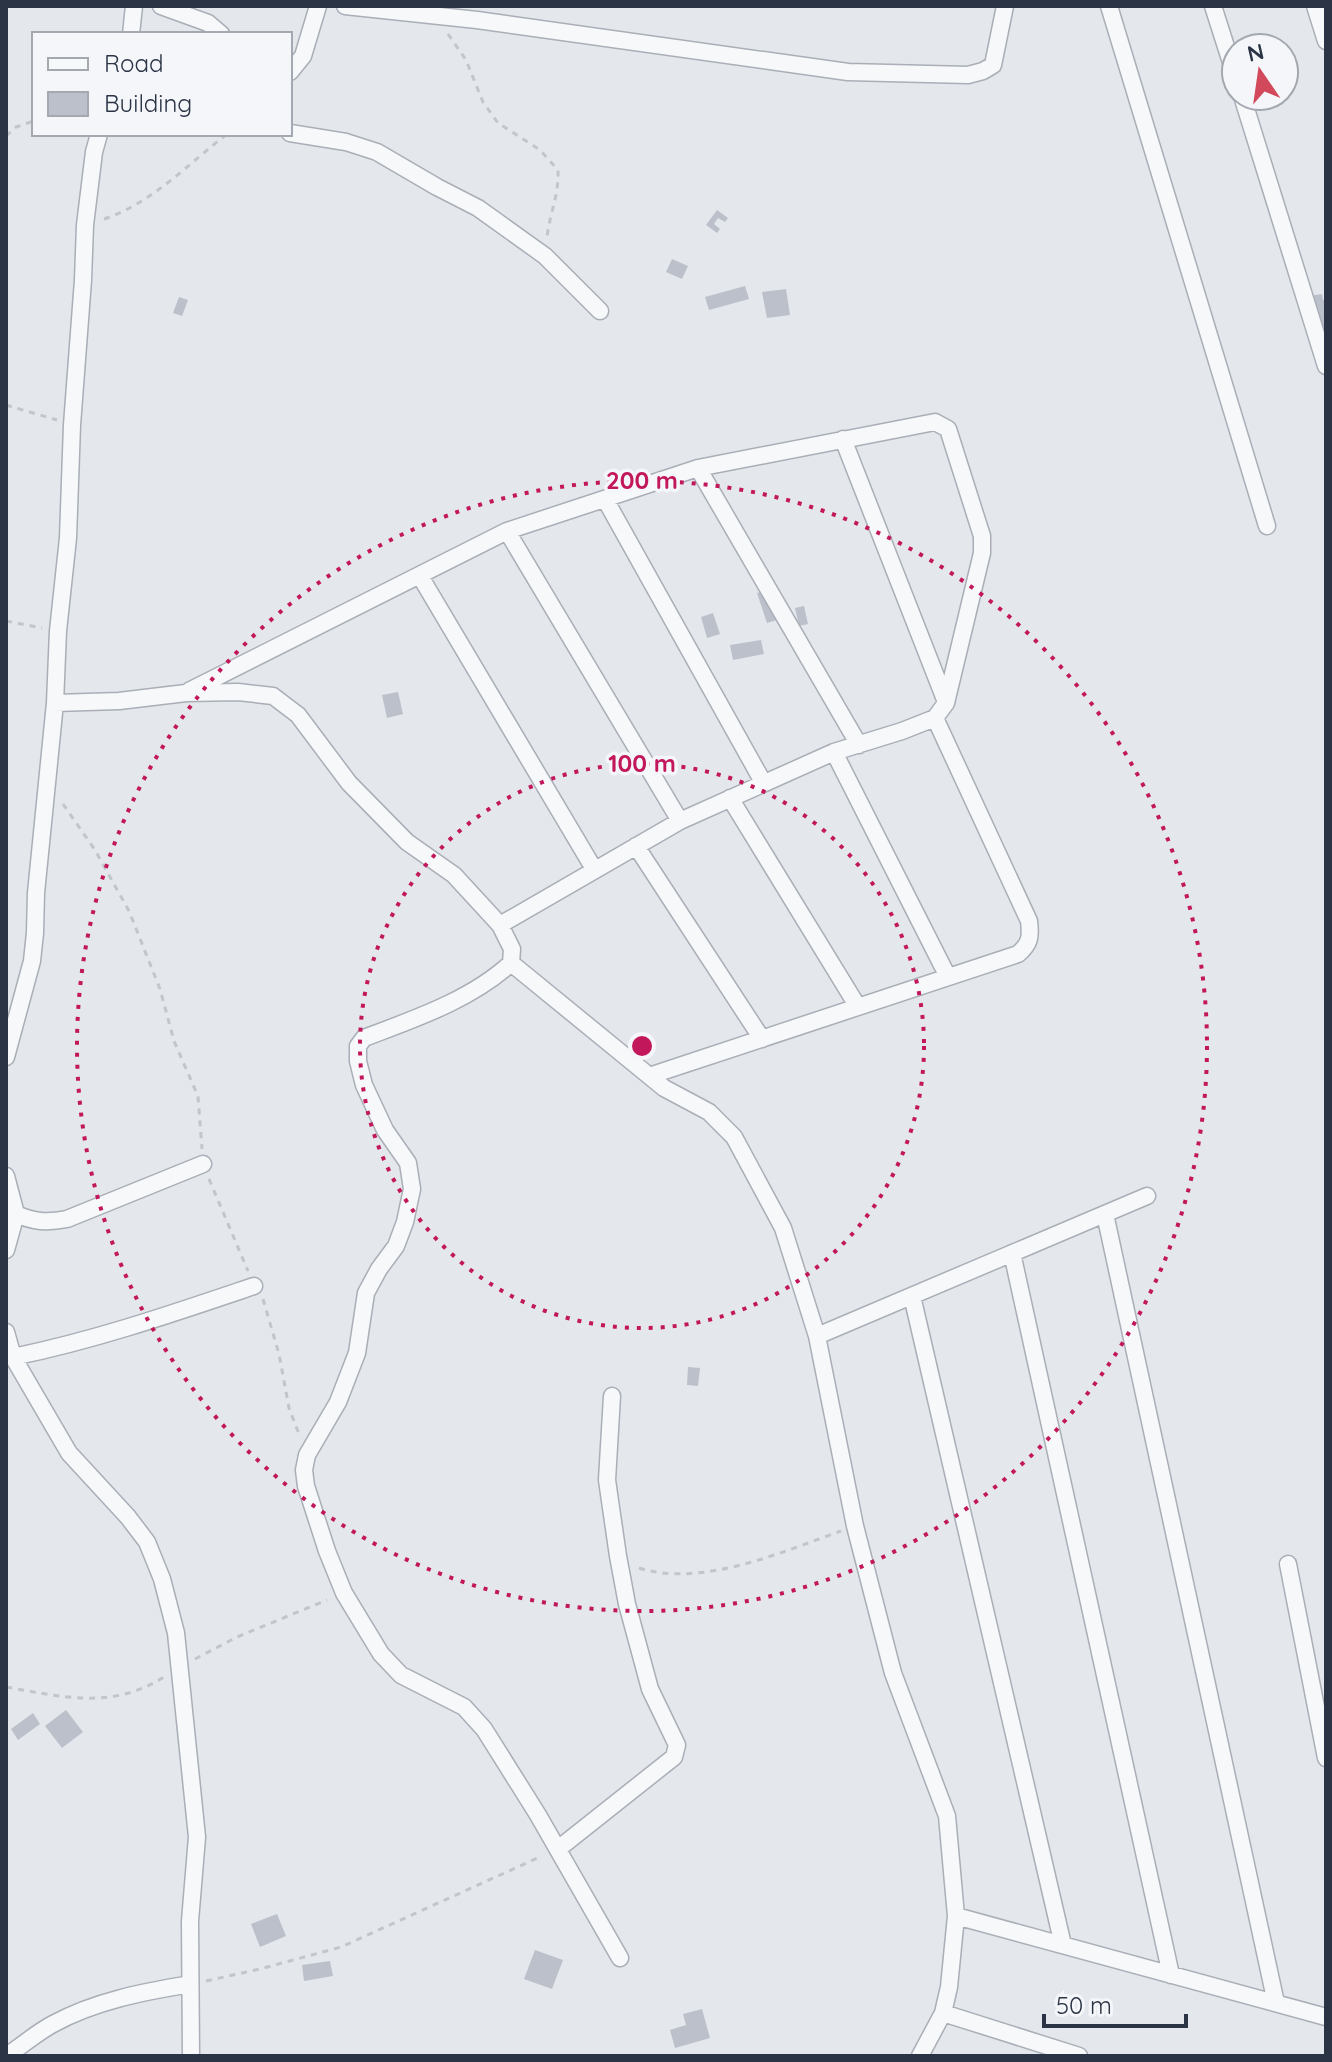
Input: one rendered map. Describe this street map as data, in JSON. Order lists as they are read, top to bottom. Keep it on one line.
{"legend":["Road","Building"],"scale_bar":"50 m","north":"top","rings":["200 m","100 m"]}
